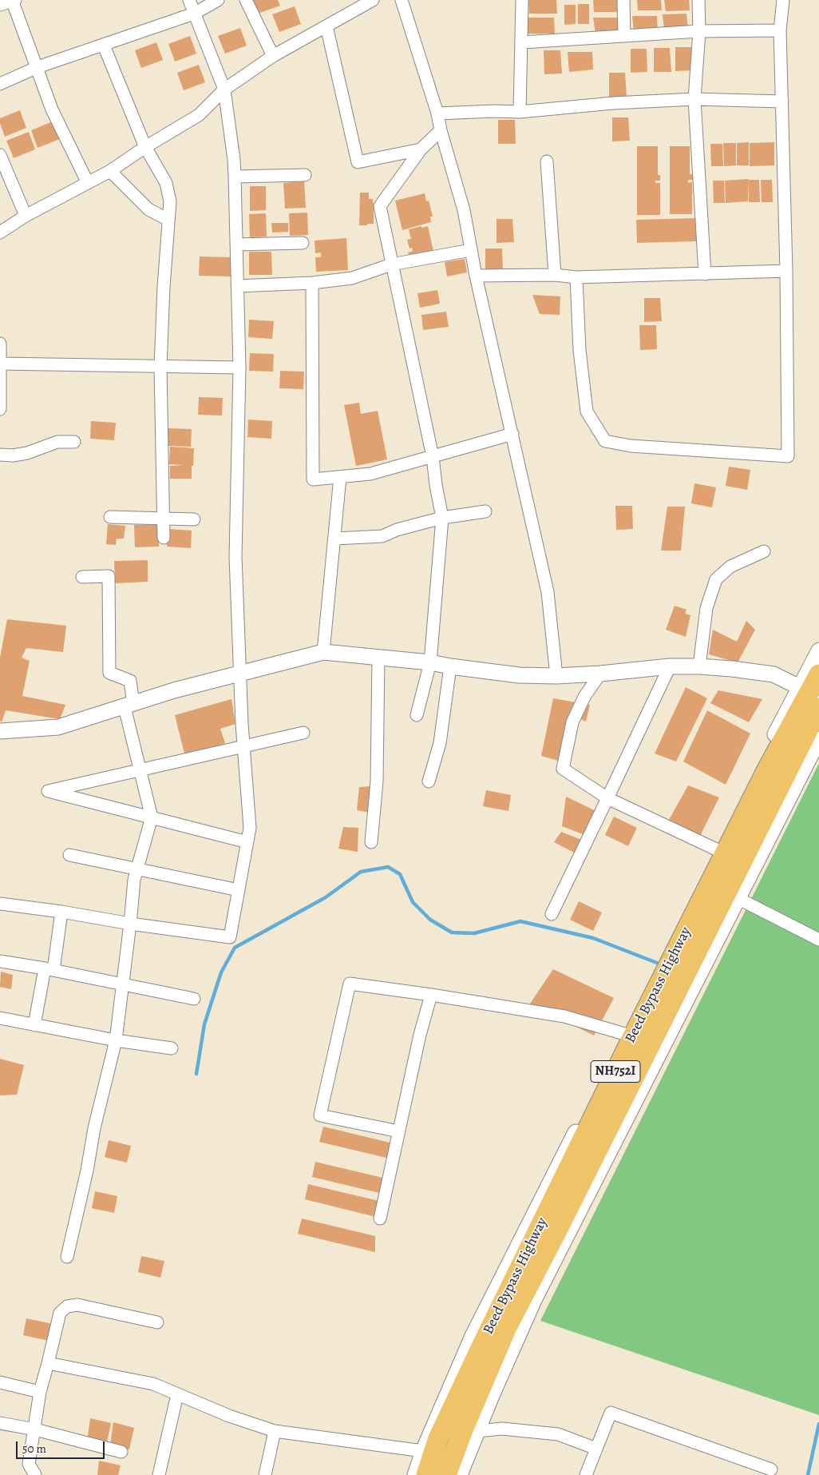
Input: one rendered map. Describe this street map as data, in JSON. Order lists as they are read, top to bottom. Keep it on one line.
{"streets":{"highway":["Beed Bypass Highway","NH752I"]},"scale_bar":"50 m"}
